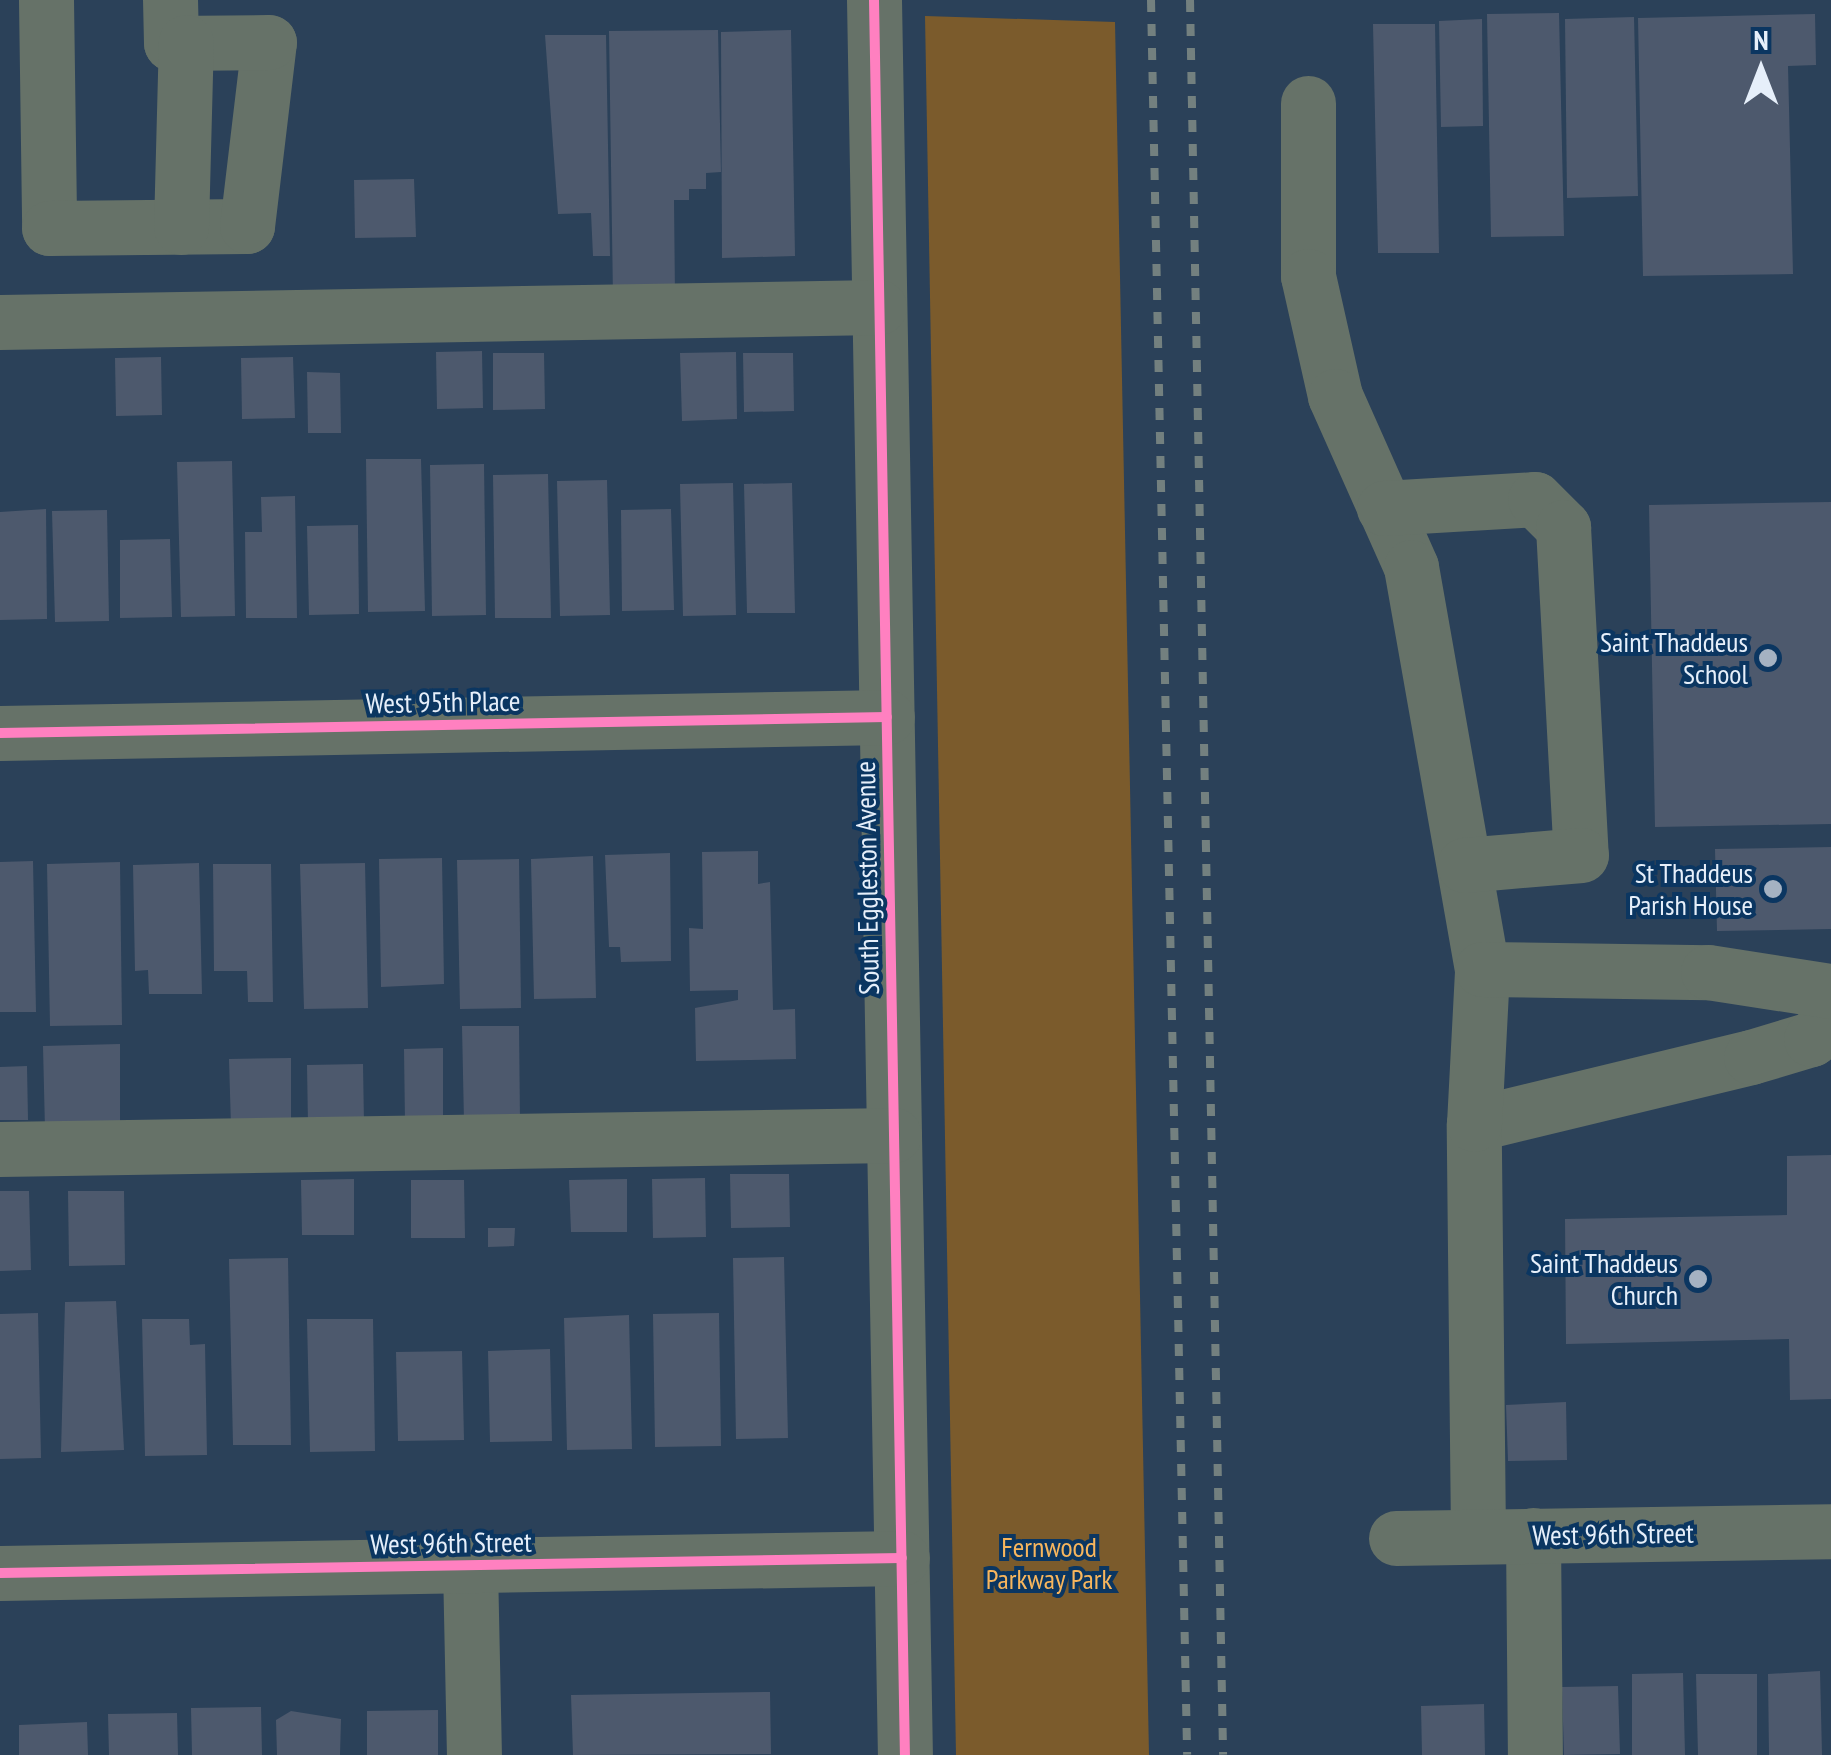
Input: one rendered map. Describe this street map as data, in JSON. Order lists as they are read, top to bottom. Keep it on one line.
{"streets":{"street":["West 95th Place","South Eggleston Avenue","West 96th Street"]},"crossings":[["West 95th Place","South Eggleston Avenue"],["South Eggleston Avenue","West 96th Street"]],"parks":["Fernwood Parkway Park"],"places":["Saint Thaddeus School","St Thaddeus Parish House","Saint Thaddeus Church"],"north":"top"}
